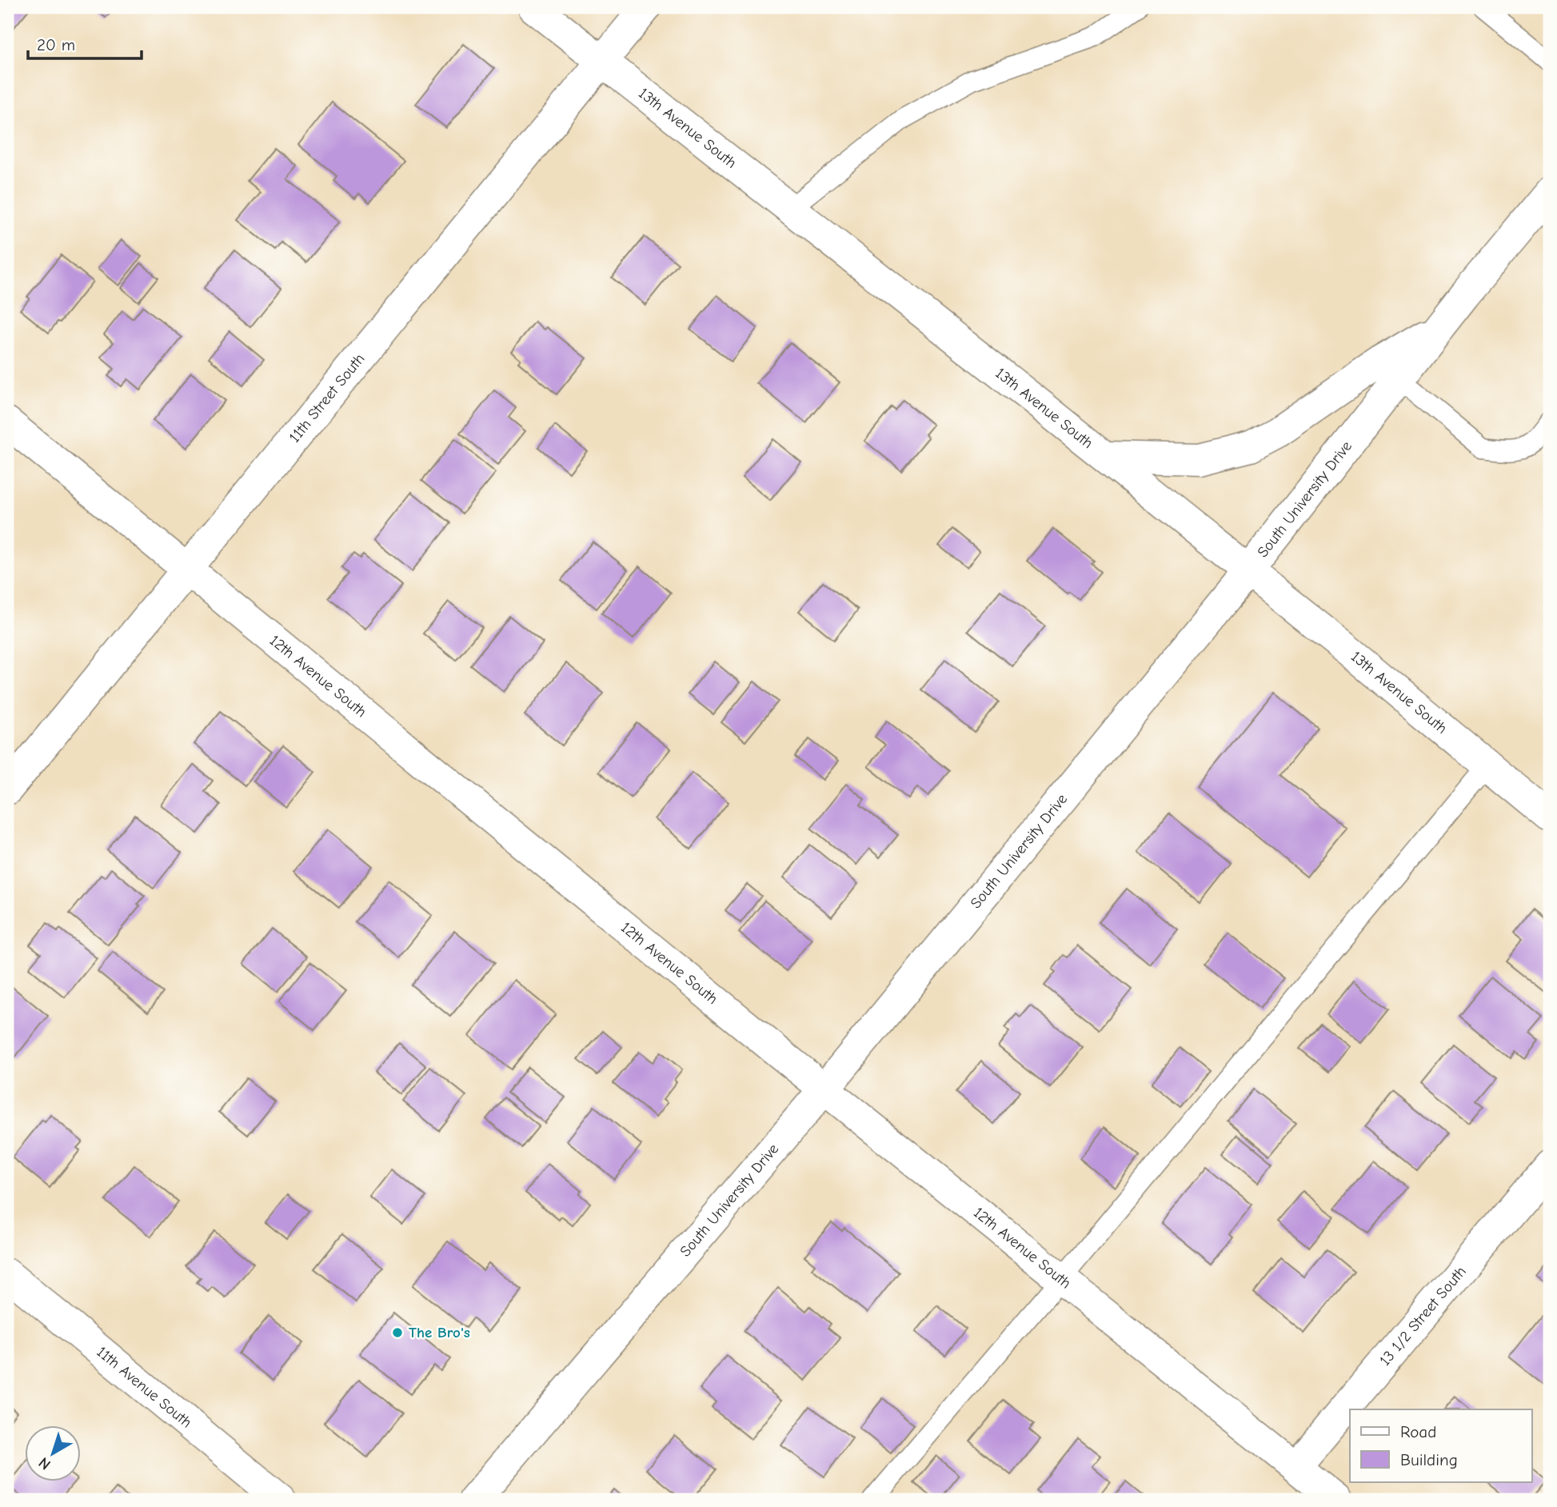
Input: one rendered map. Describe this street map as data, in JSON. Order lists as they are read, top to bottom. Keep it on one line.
{"streets":{"street":["13th Avenue South","11th Street South","South University Drive","12th Avenue South","13 1/2 Street South","11th Avenue South"]},"crossings":[["13th Avenue South","11th Street South"],["13th Avenue South","South University Drive"],["11th Street South","12th Avenue South"],["South University Drive","12th Avenue South"],["12th Avenue South","13 1/2 Street South"]],"places":["The Bro's"],"legend":["Road","Building"],"scale_bar":"20 m","north":"bottom left"}
